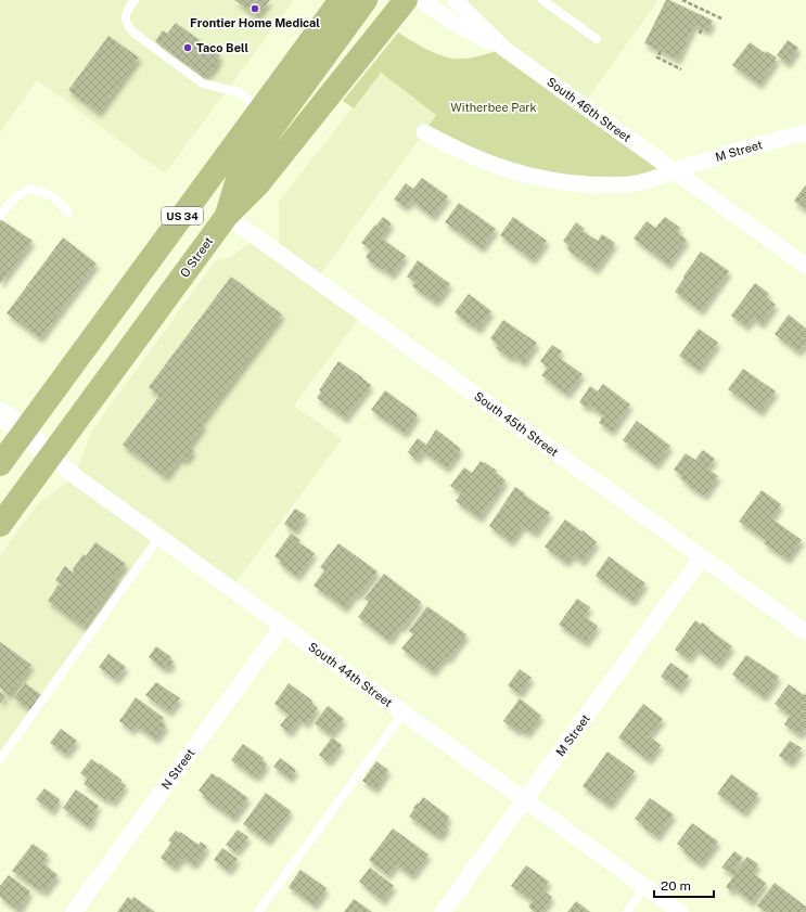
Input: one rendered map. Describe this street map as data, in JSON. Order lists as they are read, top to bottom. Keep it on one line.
{"streets":{"main road":["US 34","O Street","South 44th Street"],"street":["South 46th Street","M Street","South 45th Street","N Street"]},"crossings":[["South 46th Street","M Street"],["M Street","South 45th Street"],["M Street","South 44th Street"],["US 34","South 44th Street"],["O Street","South 45th Street"],["O Street","South 44th Street"],["South 44th Street","N Street"]],"parks":["Witherbee Park"],"places":["Frontier Home Medical","Taco Bell"],"scale_bar":"20 m"}
